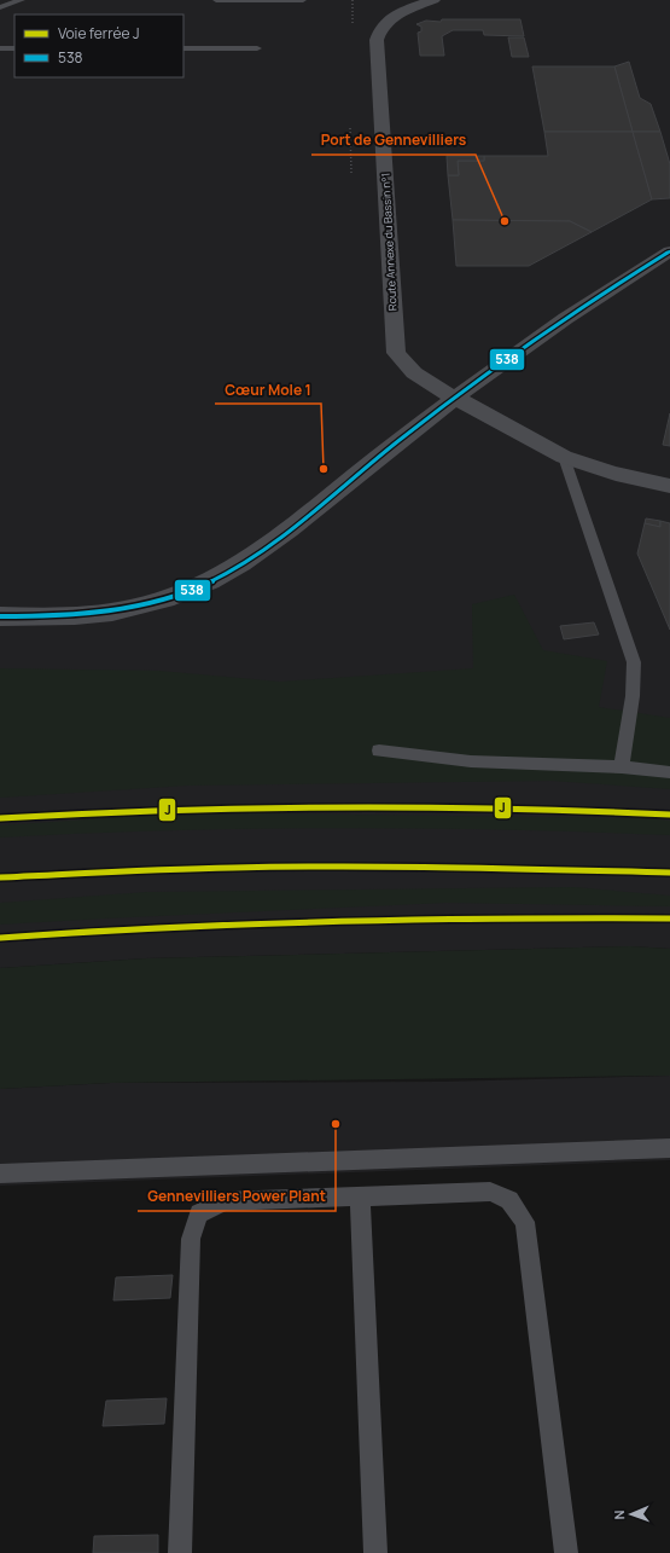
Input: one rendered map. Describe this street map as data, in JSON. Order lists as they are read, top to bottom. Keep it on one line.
{"streets":{"street":["Route Annexe du Bassin n°1"]},"places":["Port de Gennevilliers","Cœur Mole 1","Gennevilliers Power Plant"],"lines":["transit line 538","rail line J"],"legend":["Voie ferrée J","538"],"north":"left"}
